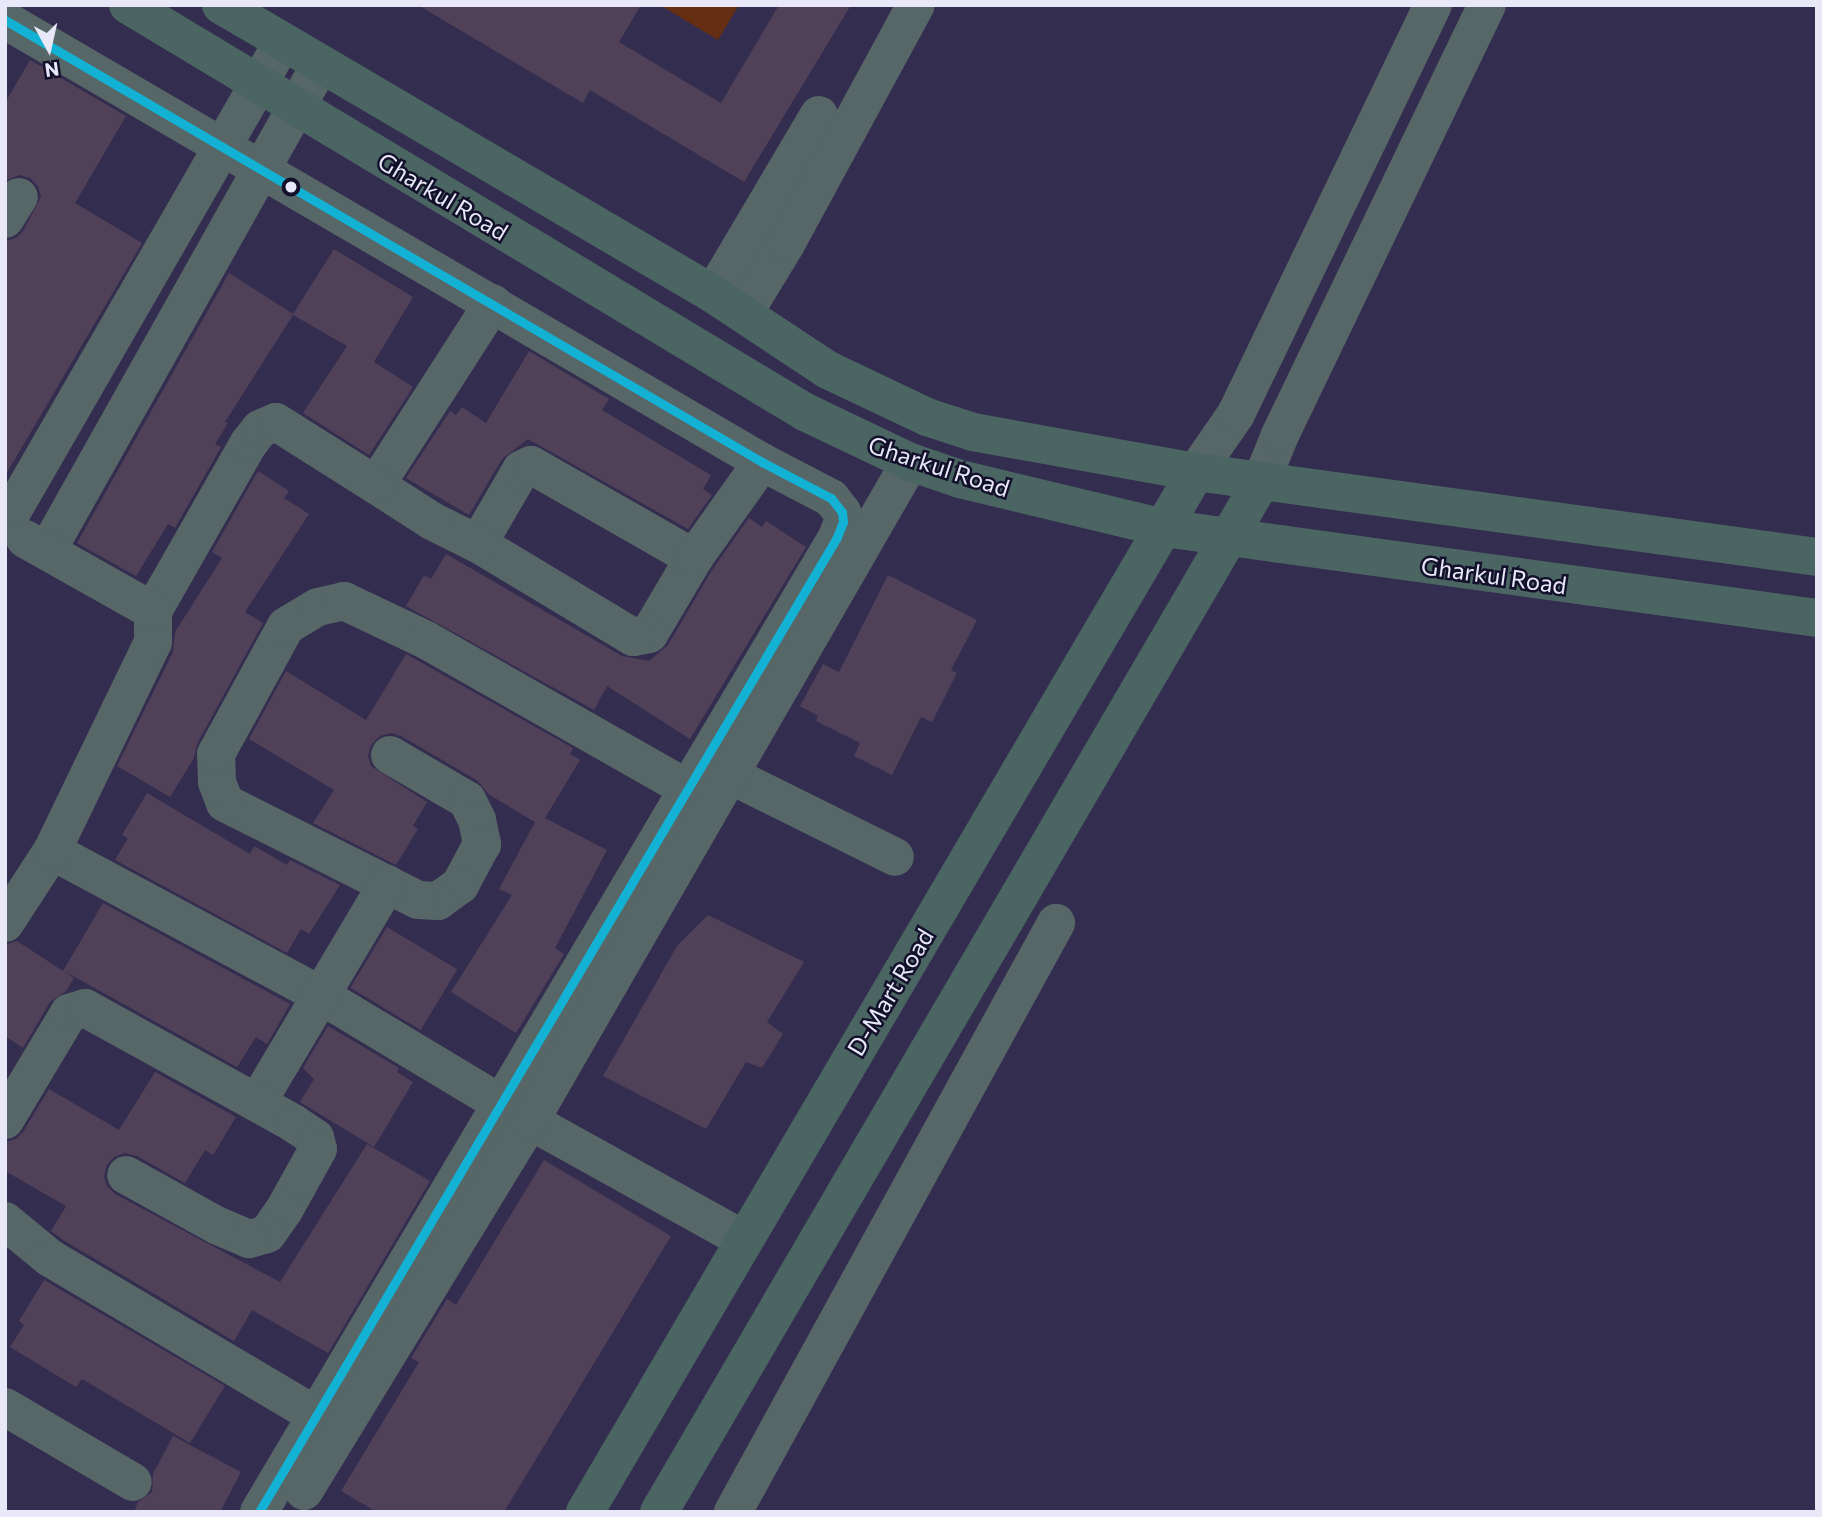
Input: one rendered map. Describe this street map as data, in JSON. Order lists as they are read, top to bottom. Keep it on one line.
{"streets":{"main road":["Gharkul Road","D-Mart Road"]},"crossings":[["Gharkul Road","D-Mart Road"]],"north":"bottom"}
